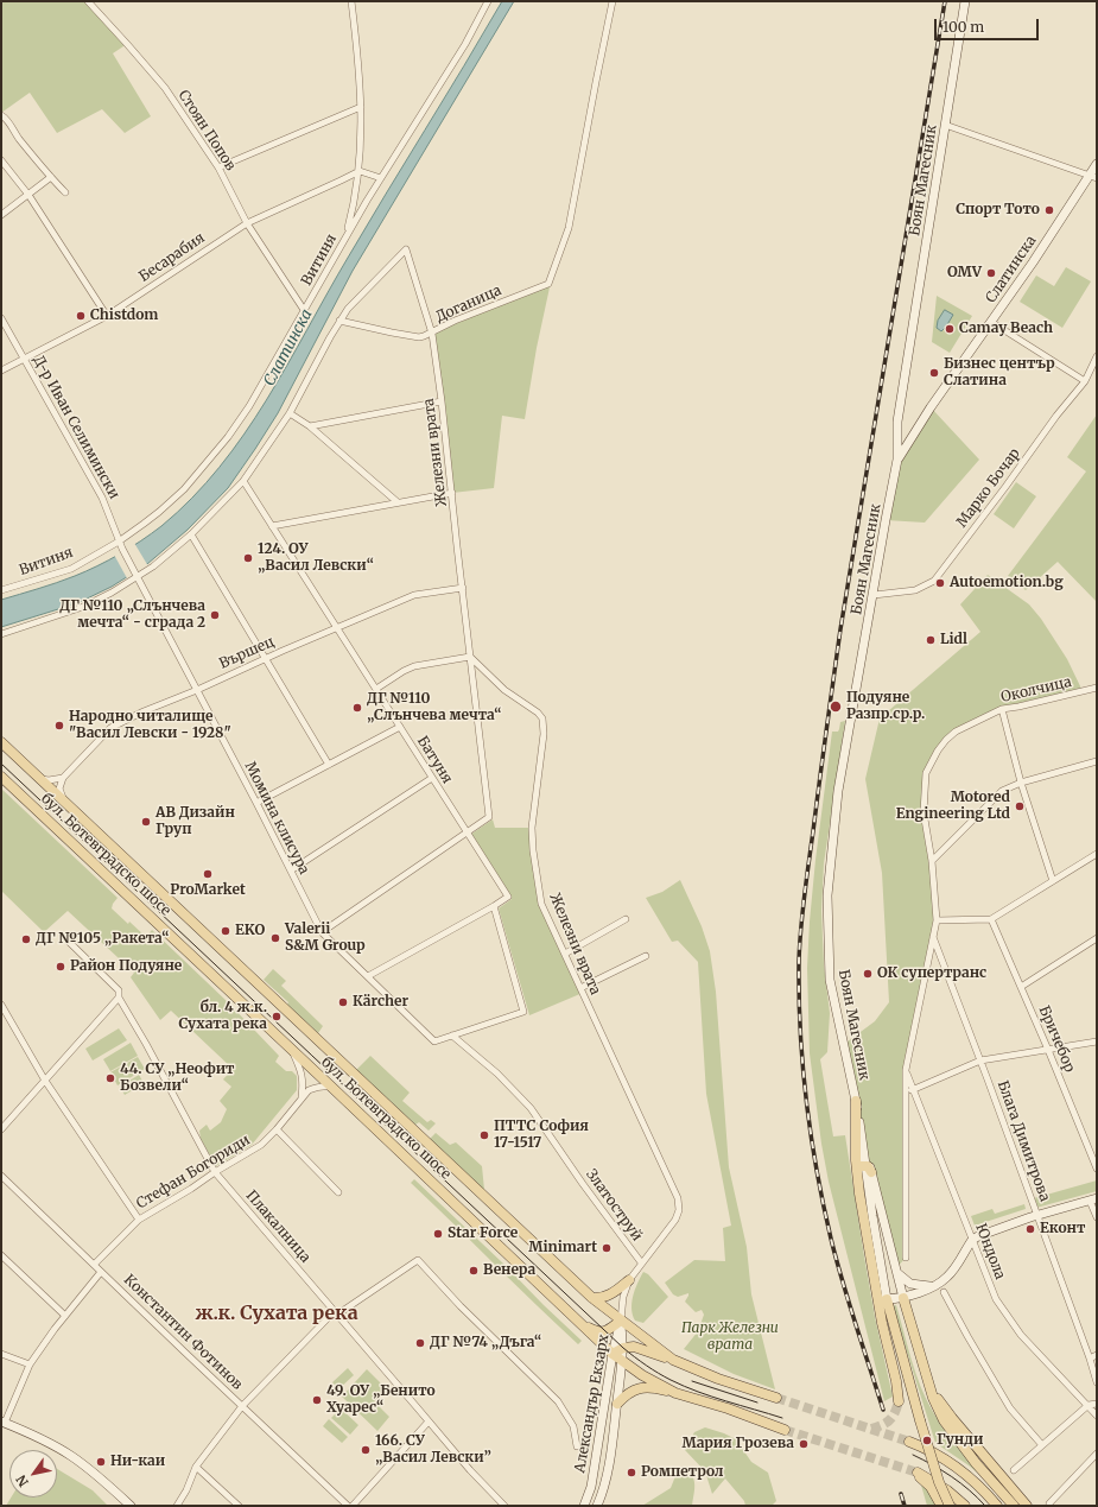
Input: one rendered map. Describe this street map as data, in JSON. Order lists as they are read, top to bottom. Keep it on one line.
{"streets":{"main road":["бул. Ботевградско шосе"],"street":["Стоян Попов","Боян Магесник","Бесарабия","Витиня","Слатинска","Доганица","Д-р Иван Селимински","Железни врата","Марко Бочар","Вършец","Околчица","Батуня","Момина клисура","Бричебор","Блага Димитрова","Стефан Богориди","Златоструй","Плакалница","Юндола","Константин Фотинов","Александър Екзарх"]},"crossings":[["Стоян Попов","Бесарабия"],["Стоян Попов","Витиня"],["Боян Магесник","Слатинска"],["Боян Магесник","Марко Бочар"],["Бесарабия","Д-р Иван Селимински"],["Витиня","Д-р Иван Селимински"],["Доганица","Железни врата"],["Д-р Иван Селимински","Момина клисура"],["Железни врата","Вършец"],["Железни врата","Батуня"],["Железни врата","Златоструй"],["Вършец","Батуня"],["Вършец","Момина клисура"],["Момина клисура","Златоструй"],["бул. Ботевградско шосе","Стефан Богориди"],["бул. Ботевградско шосе","Александър Екзарх"],["Стефан Богориди","Плакалница"],["Стефан Богориди","Константин Фотинов"]],"districts":["ж.к. Сухата река"],"water":["Слатинска"],"parks":["Парк Железни врата"],"places":["Спорт Тото","OMV","Chistdom","Camay Beach","Бизнес център Слатина","124. ОУ „Васил Левски“","Autoemotion.bg","ДГ №110 „Слънчева мечта“ - сграда 2","Lidl","Подуяне Разпр.ср.р.","ДГ №110 „Слънчева мечта“","Народно читалище \"Васил Левски - 1928\"","Motored Engineering Ltd","АВ Дизайн Груп","ProMarket","EKO","Valerii S&M Group","ДГ №105 „Ракета“","Район Подуяне","ОК супертранс","Кärcher","бл. 4 ж.к. Сухата река","44. СУ „Неофит Бозвели“","ПТТС София 17-1517","Еконт","Star Force","Minimart","Венера","ДГ №74 „Дъга“","49. ОУ „Бенито Хуарес“","Гунди","Мария Грозева","166. СУ „Васил Левски”","Ни-каи","Ромпетрол"],"scale_bar":"100 m","north":"bottom left"}
